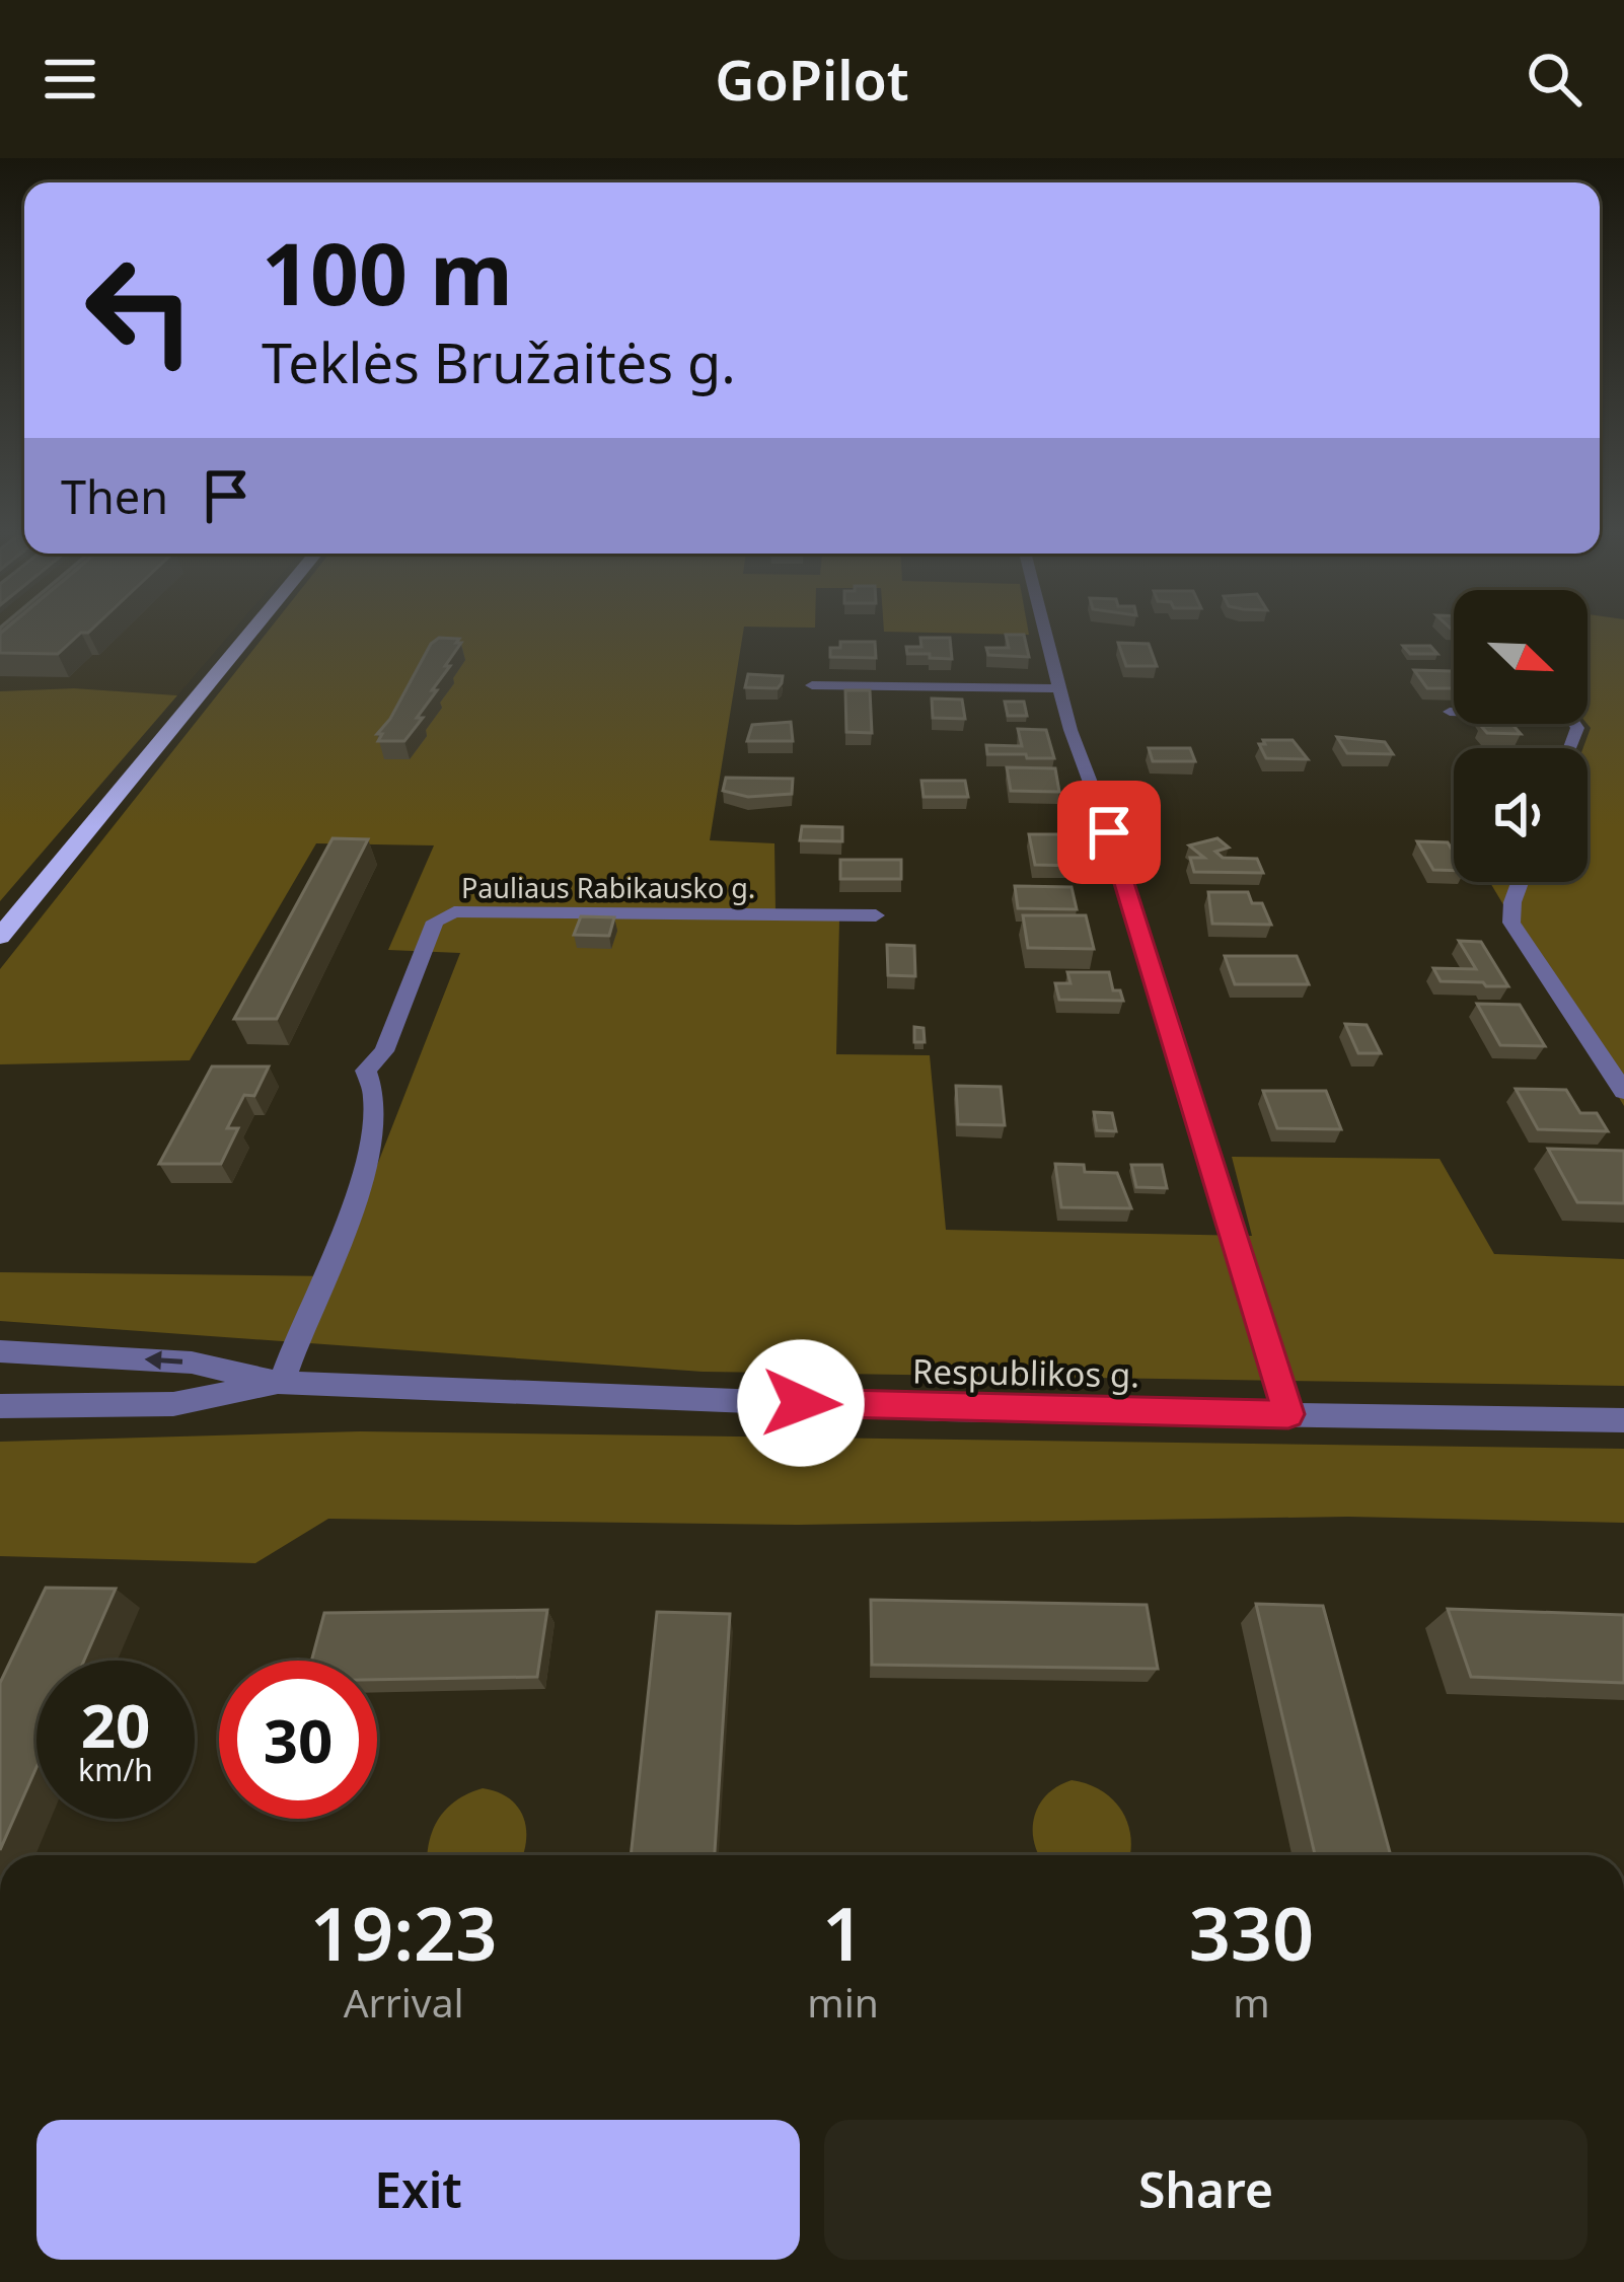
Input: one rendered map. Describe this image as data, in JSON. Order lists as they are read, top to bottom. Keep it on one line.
{"streets":{"street":["Pauliaus Rabikausko g.","Respublikos g."]},"crossings":[["Pauliaus Rabikausko g.","Respublikos g."]],"north":"bottom right","page":{"header":"GoPilot","turn":["100 m","Teklės Bružaitės g."],"then":"Then","speed":"20 km/h","limit":"30","eta":["19:23","Arrival","1","min","330","m"],"buttons":["Exit","Share"]}}
